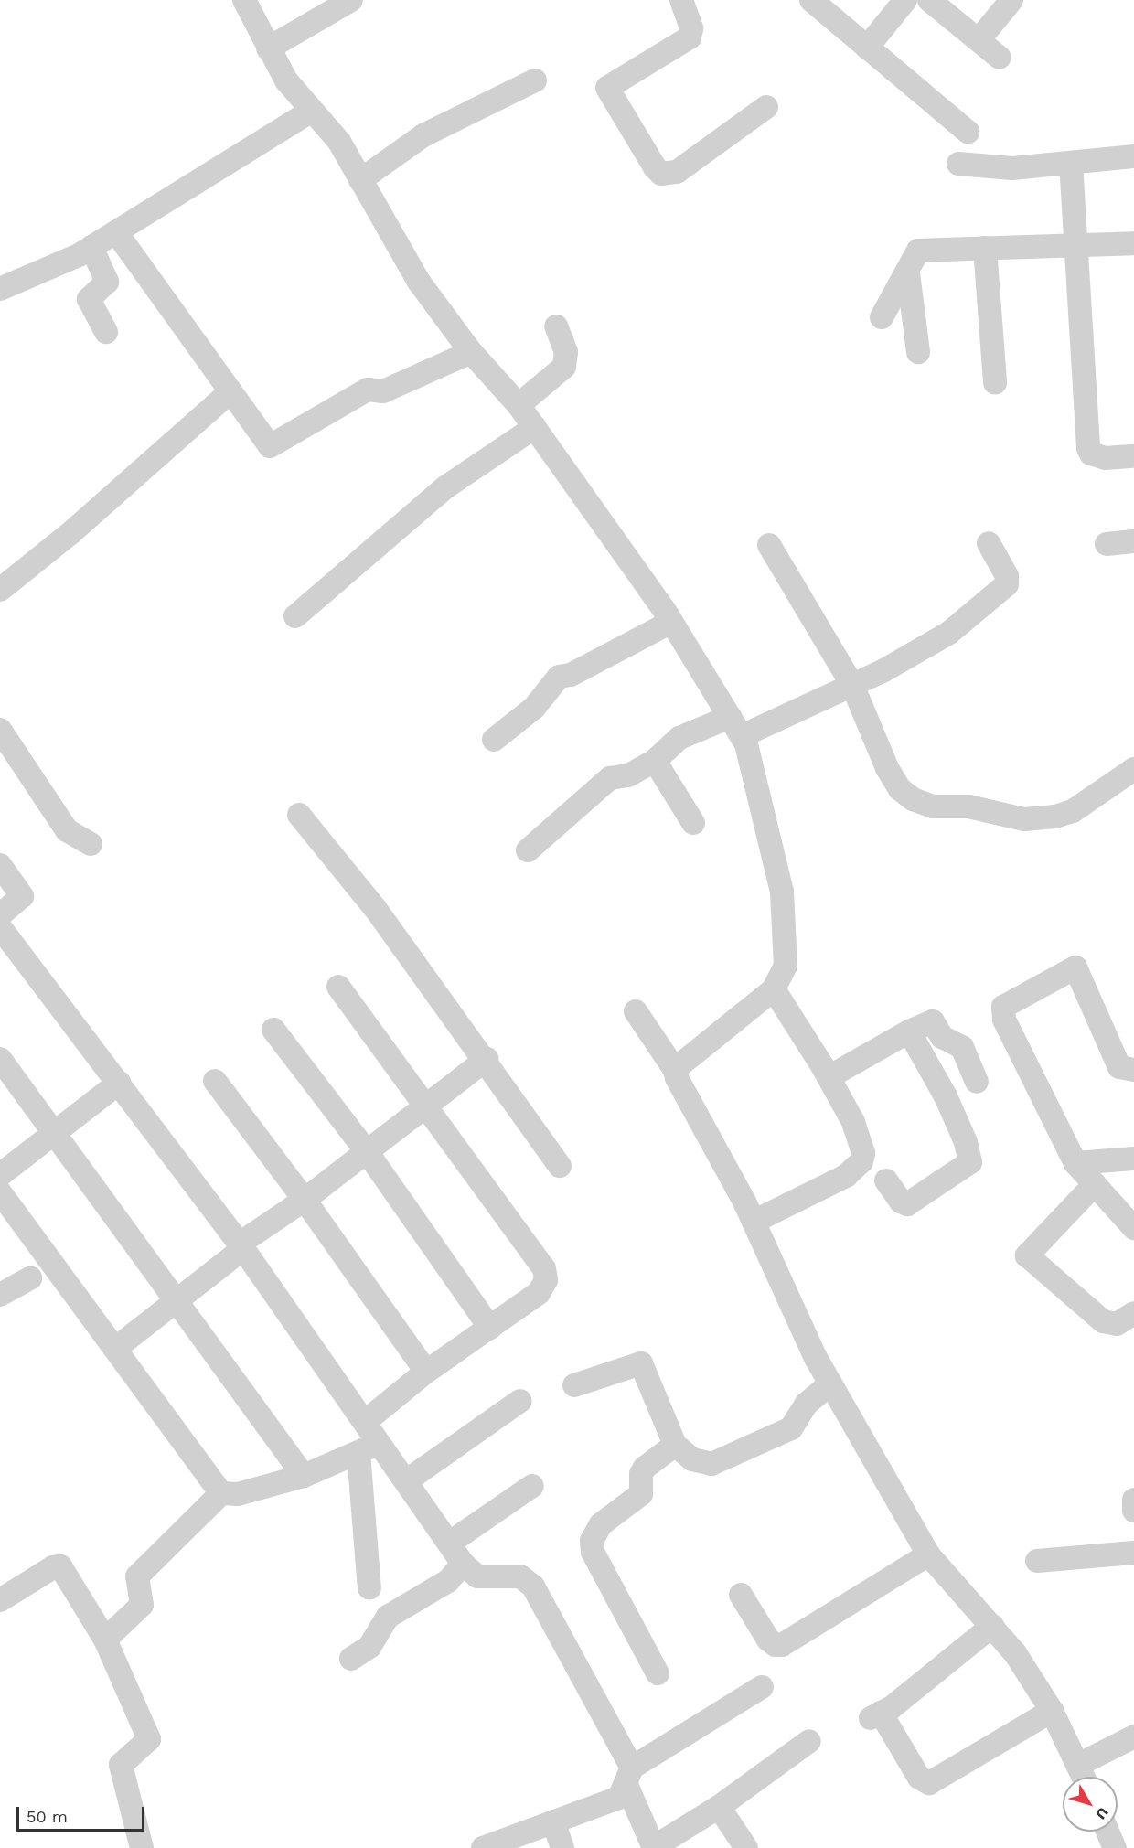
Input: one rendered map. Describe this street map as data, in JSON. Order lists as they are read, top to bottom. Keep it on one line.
{"scale_bar":"50 m","north":"bottom right"}
